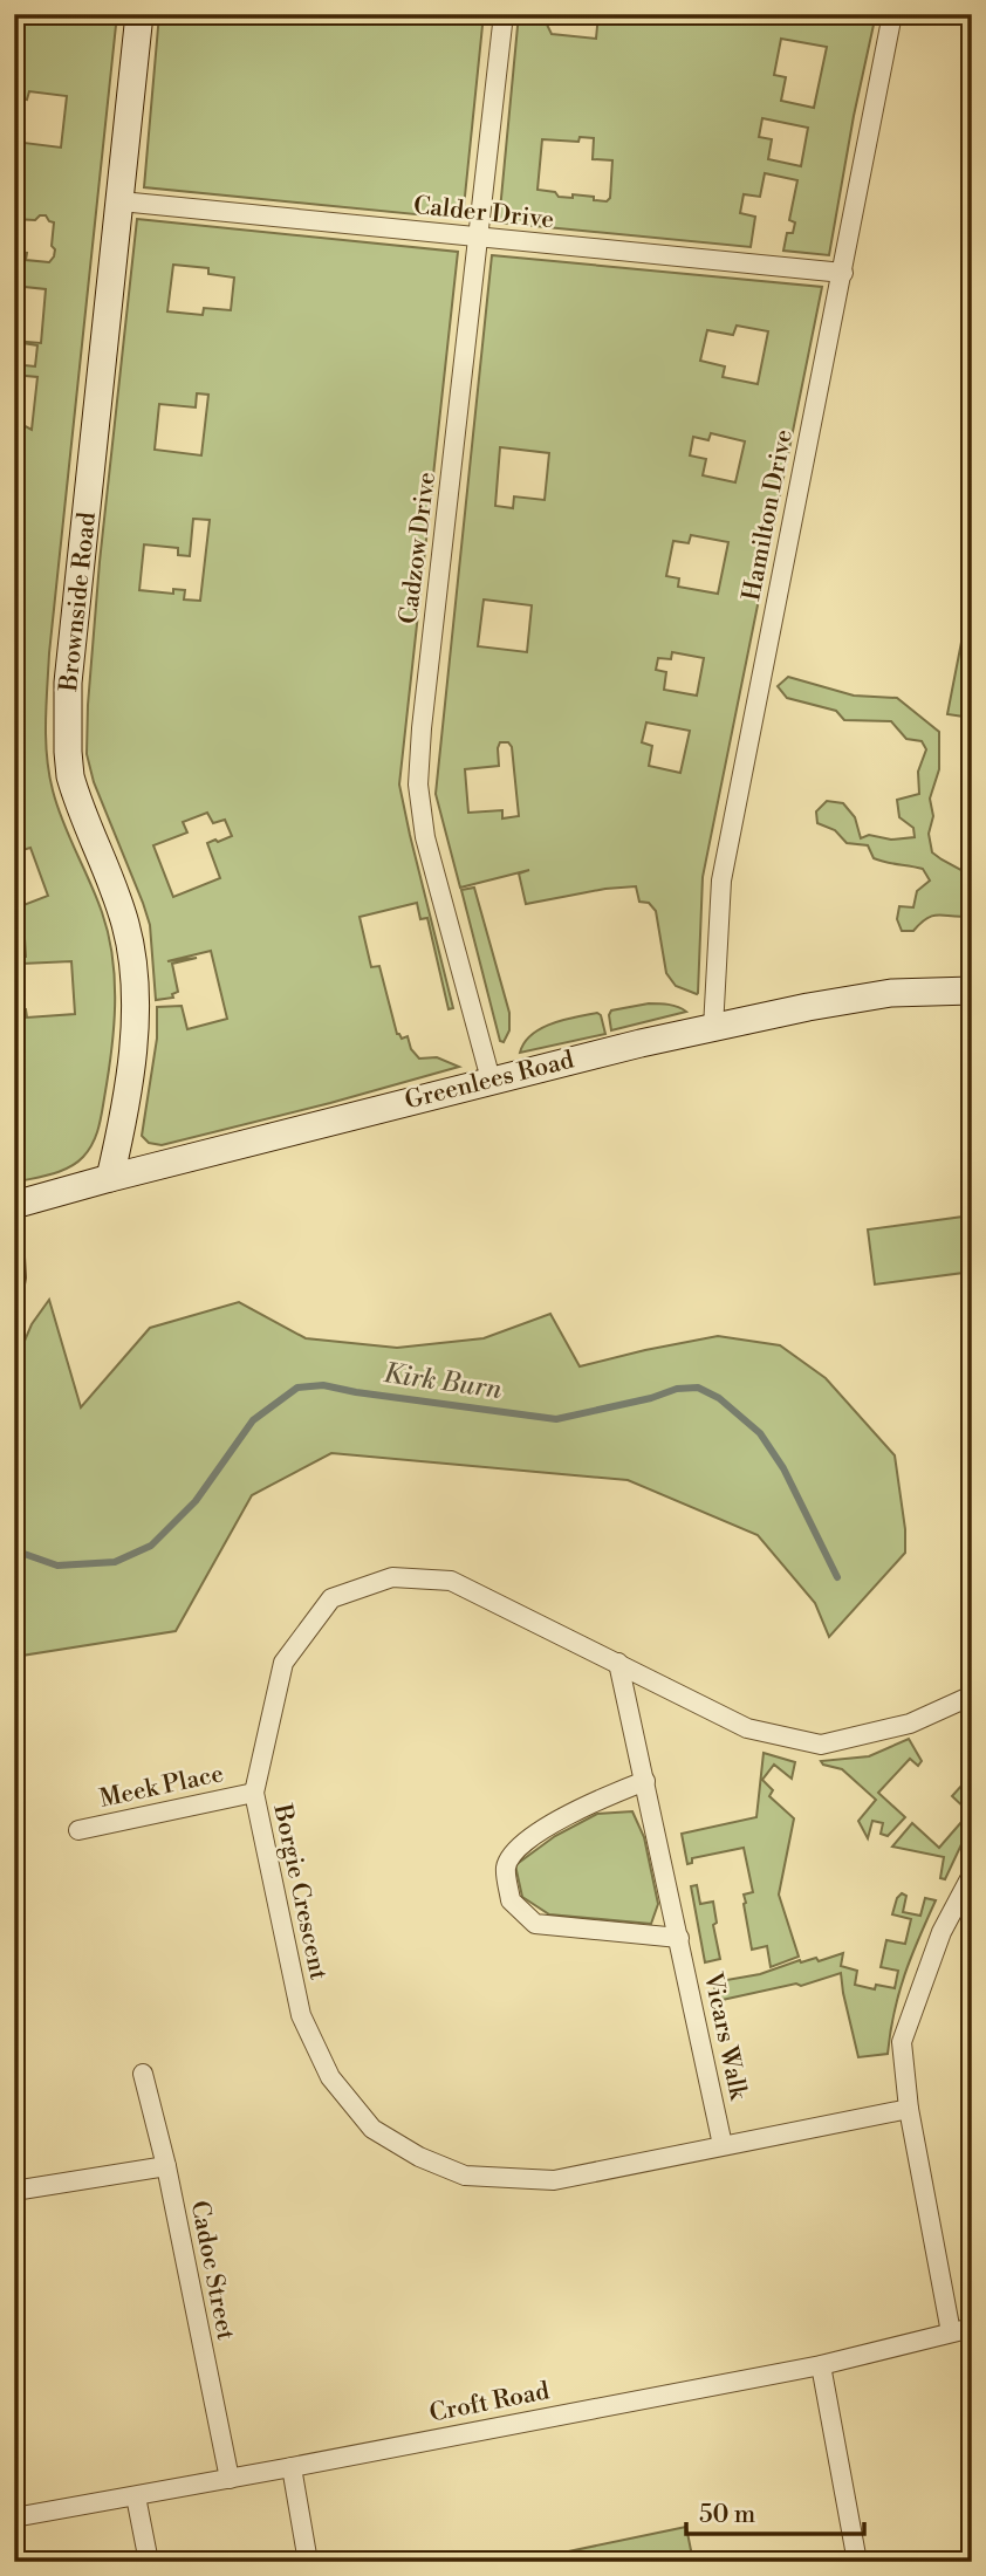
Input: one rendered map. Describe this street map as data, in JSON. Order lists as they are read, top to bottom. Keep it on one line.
{"streets":{"street":["Calder Drive","Hamilton Drive","Cadzow Drive","Brownside Road","Greenlees Road","Meek Place","Borgie Crescent","Vicars Walk","Cadoc Street","Croft Road"]},"crossings":[["Calder Drive","Hamilton Drive"],["Calder Drive","Cadzow Drive"],["Calder Drive","Brownside Road"],["Hamilton Drive","Greenlees Road"],["Cadzow Drive","Greenlees Road"],["Brownside Road","Greenlees Road"],["Meek Place","Borgie Crescent"],["Borgie Crescent","Vicars Walk"],["Cadoc Street","Croft Road"]],"water":["Kirk Burn"],"scale_bar":"50 m"}
